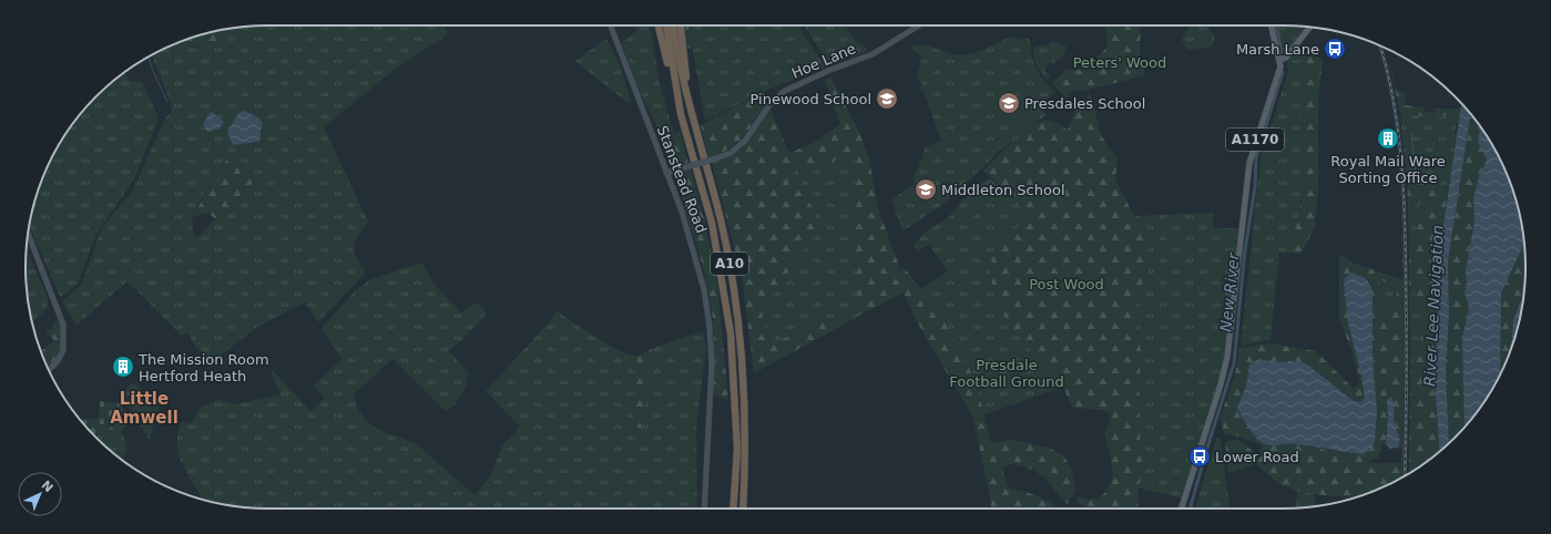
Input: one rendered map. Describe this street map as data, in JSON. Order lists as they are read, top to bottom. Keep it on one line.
{"streets":{"highway":["A10"],"main road":["Hoe Lane","A1170","Stanstead Road"]},"crossings":[["Hoe Lane","Stanstead Road"]],"districts":["Little Amwell"],"water":["New River","River Lee Navigation"],"parks":["Peters' Wood","Post Wood","Presdale Football Ground"],"places":{"bus stop":["Marsh Lane","Lower Road"],"school or university":["Pinewood School","Presdales School","Middleton School"],"building":["Royal Mail Ware Sorting Office","The Mission Room Hertford Heath"]},"north":"top right"}
